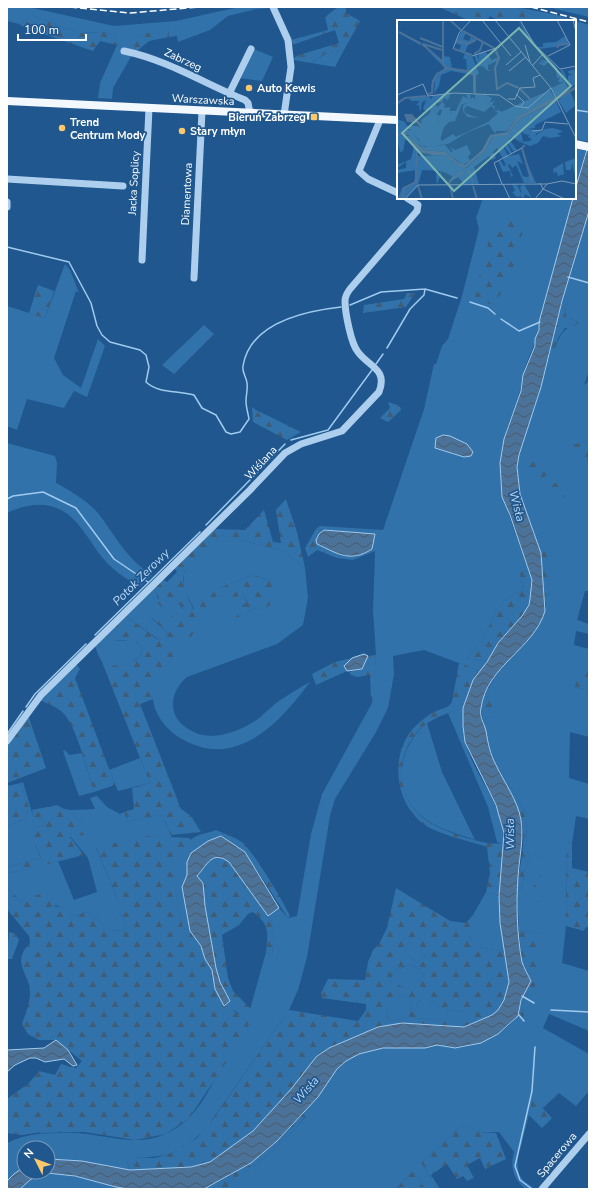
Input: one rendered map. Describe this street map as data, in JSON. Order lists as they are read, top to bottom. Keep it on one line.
{"streets":{"main road":["Warszawska"],"street":["Zabrzeg","Jacka Soplicy","Diamentowa","Wiślana","Spacerowa"]},"crossings":[["Zabrzeg","Warszawska"],["Warszawska","Jacka Soplicy"],["Warszawska","Diamentowa"]],"water":["Wisła","Potok Zerowy"],"places":{"other":["Auto Kewis","Trend Centrum Mody","Stary młyn"],"transit":["Bieruń Zabrzeg"]},"scale_bar":"100 m","north":"top left"}
